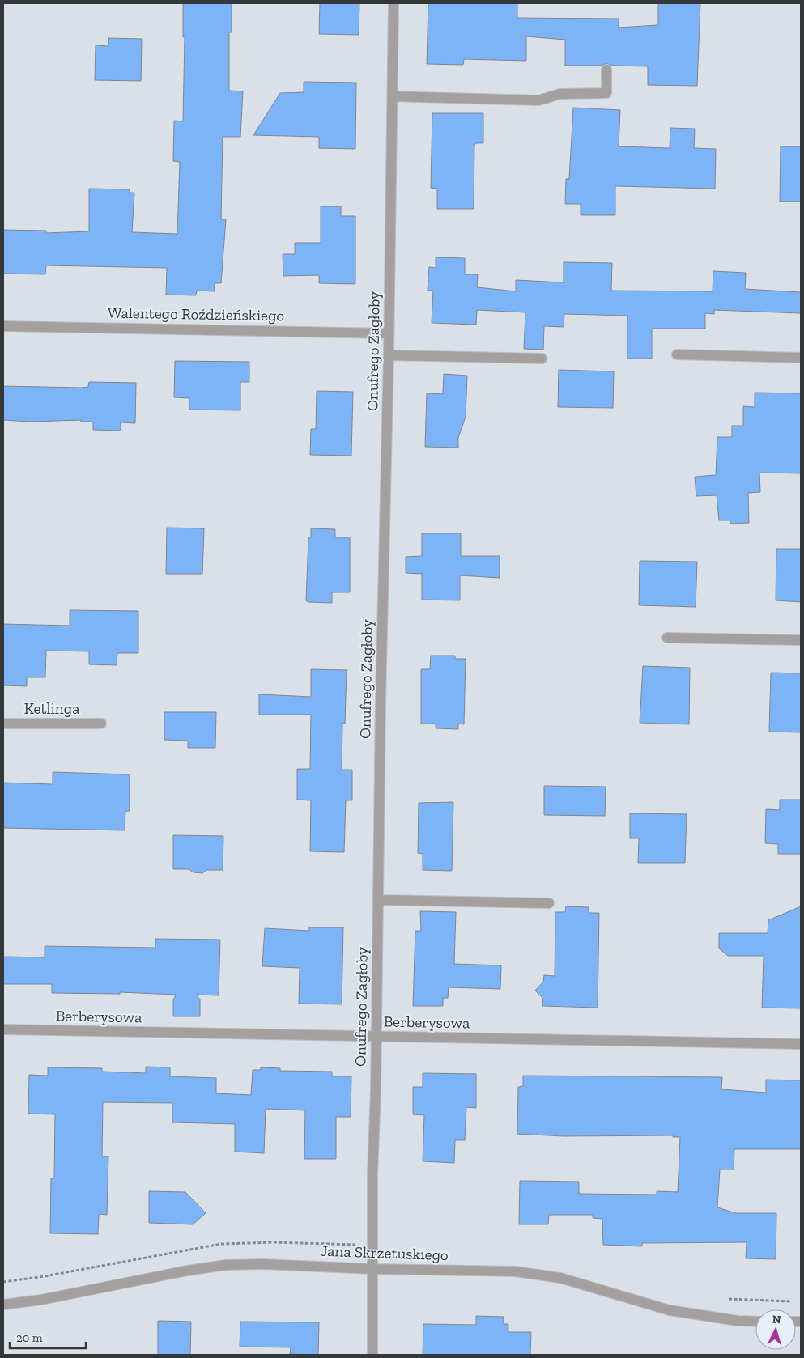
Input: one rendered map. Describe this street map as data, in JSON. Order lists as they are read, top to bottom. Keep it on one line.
{"streets":{"street":["Walentego Roździeńskiego","Onufrego Zagłoby","Ketlinga","Berberysowa","Jana Skrzetuskiego"]},"crossings":[["Walentego Roździeńskiego","Onufrego Zagłoby"],["Onufrego Zagłoby","Berberysowa"],["Onufrego Zagłoby","Jana Skrzetuskiego"]],"scale_bar":"20 m","north":"top"}
